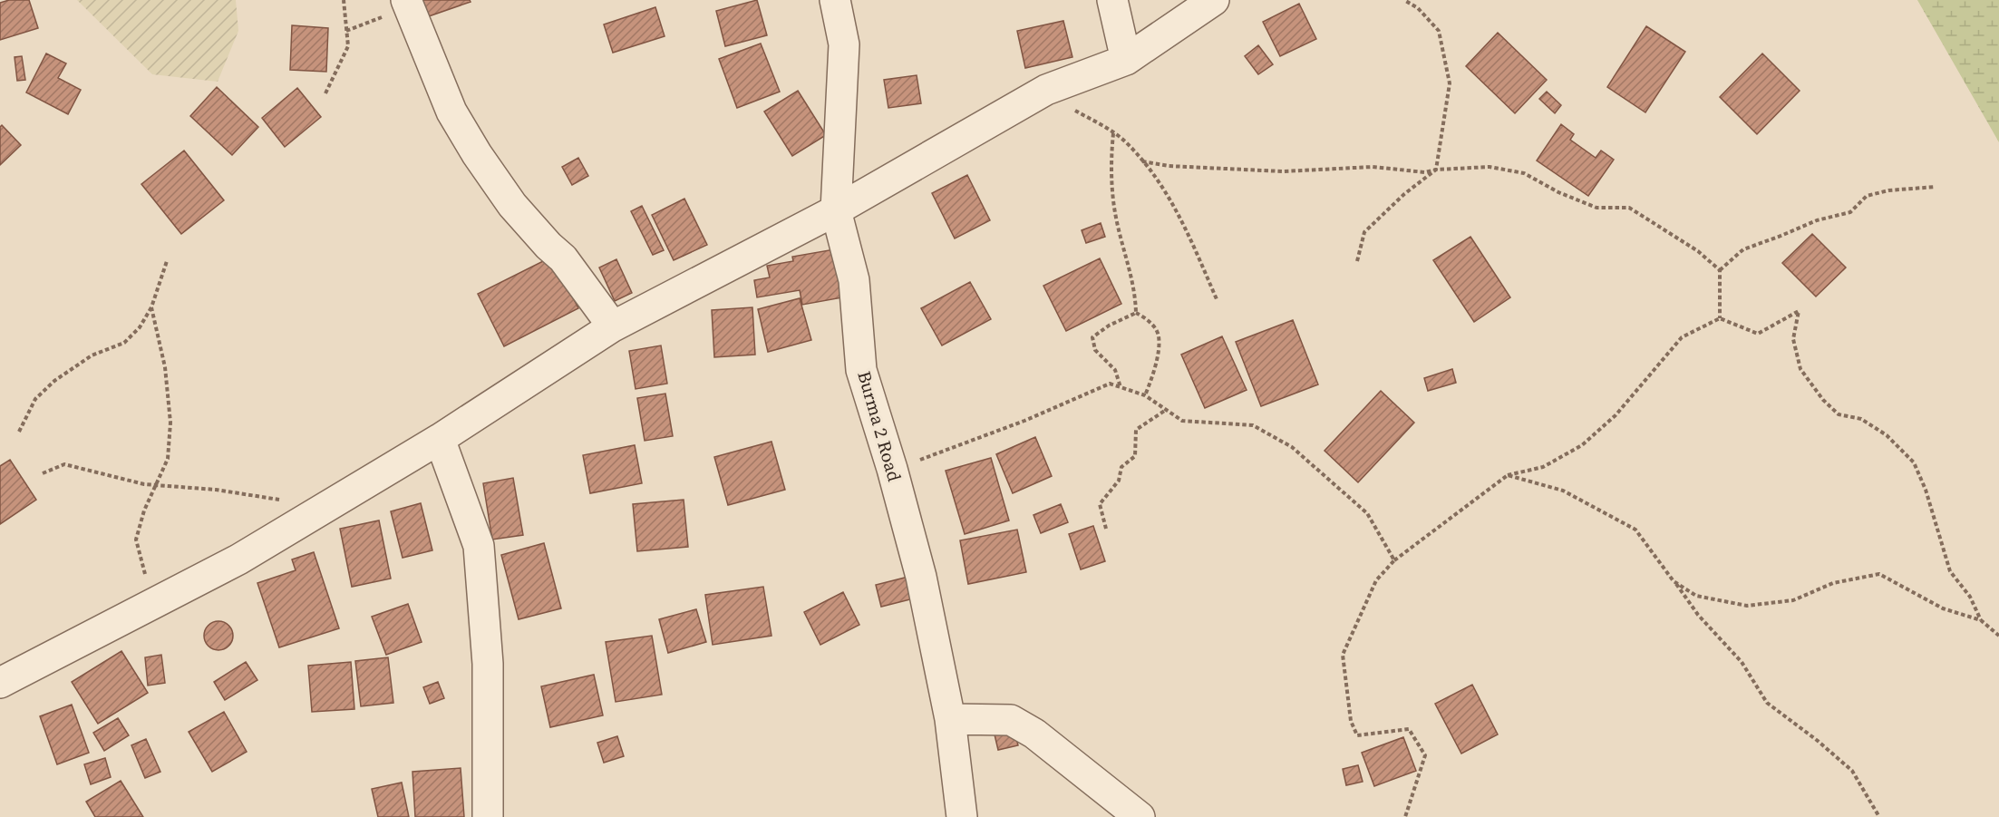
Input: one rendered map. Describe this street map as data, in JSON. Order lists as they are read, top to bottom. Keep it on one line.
{"streets":{"street":["Burma 2 Road"]}}
